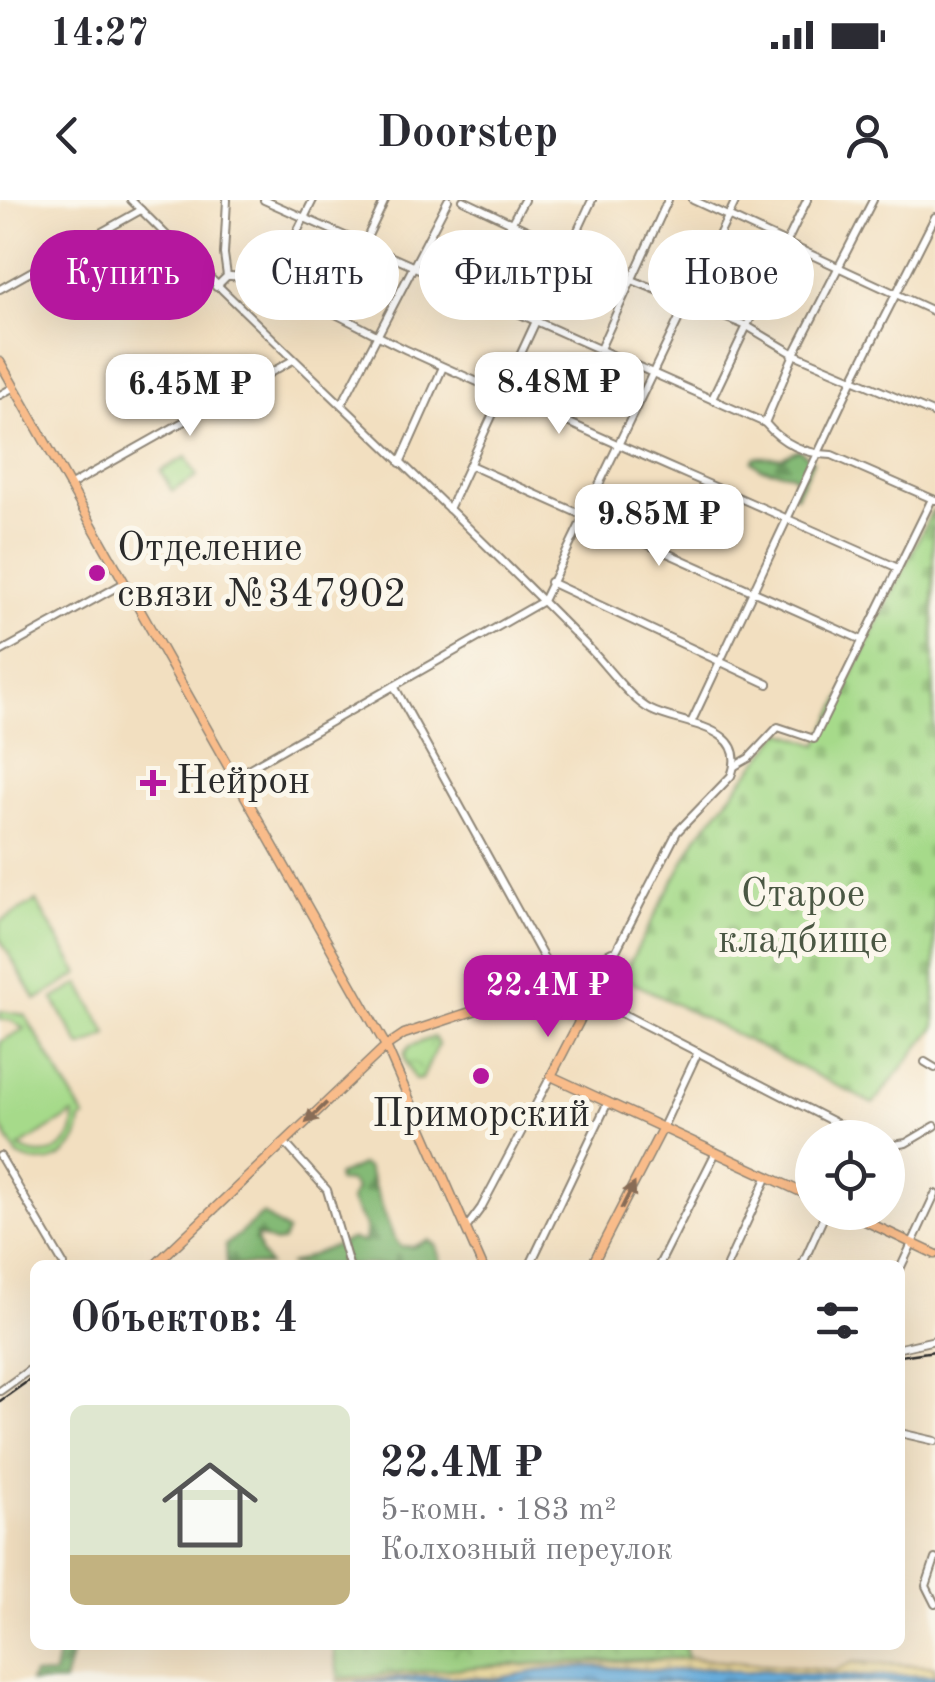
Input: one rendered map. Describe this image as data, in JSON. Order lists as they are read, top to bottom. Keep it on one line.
{"parks":["Старое кладбище"],"places":{"other":["Отделение связи №347902","Приморский"],"health":["Нейрон"]},"page":{"status":"14:27","header":"Doorstep","chip":["Купить","Снять","Фильтры","Новое"],"price":["8.48M ₽","6.45M ₽","9.85M ₽","22.4M ₽"],"heading":"Объектов: 4","list":[{"name":"22.4M ₽","note":"5-комн. · 183 m² · Колхозный переулок"}]}}
